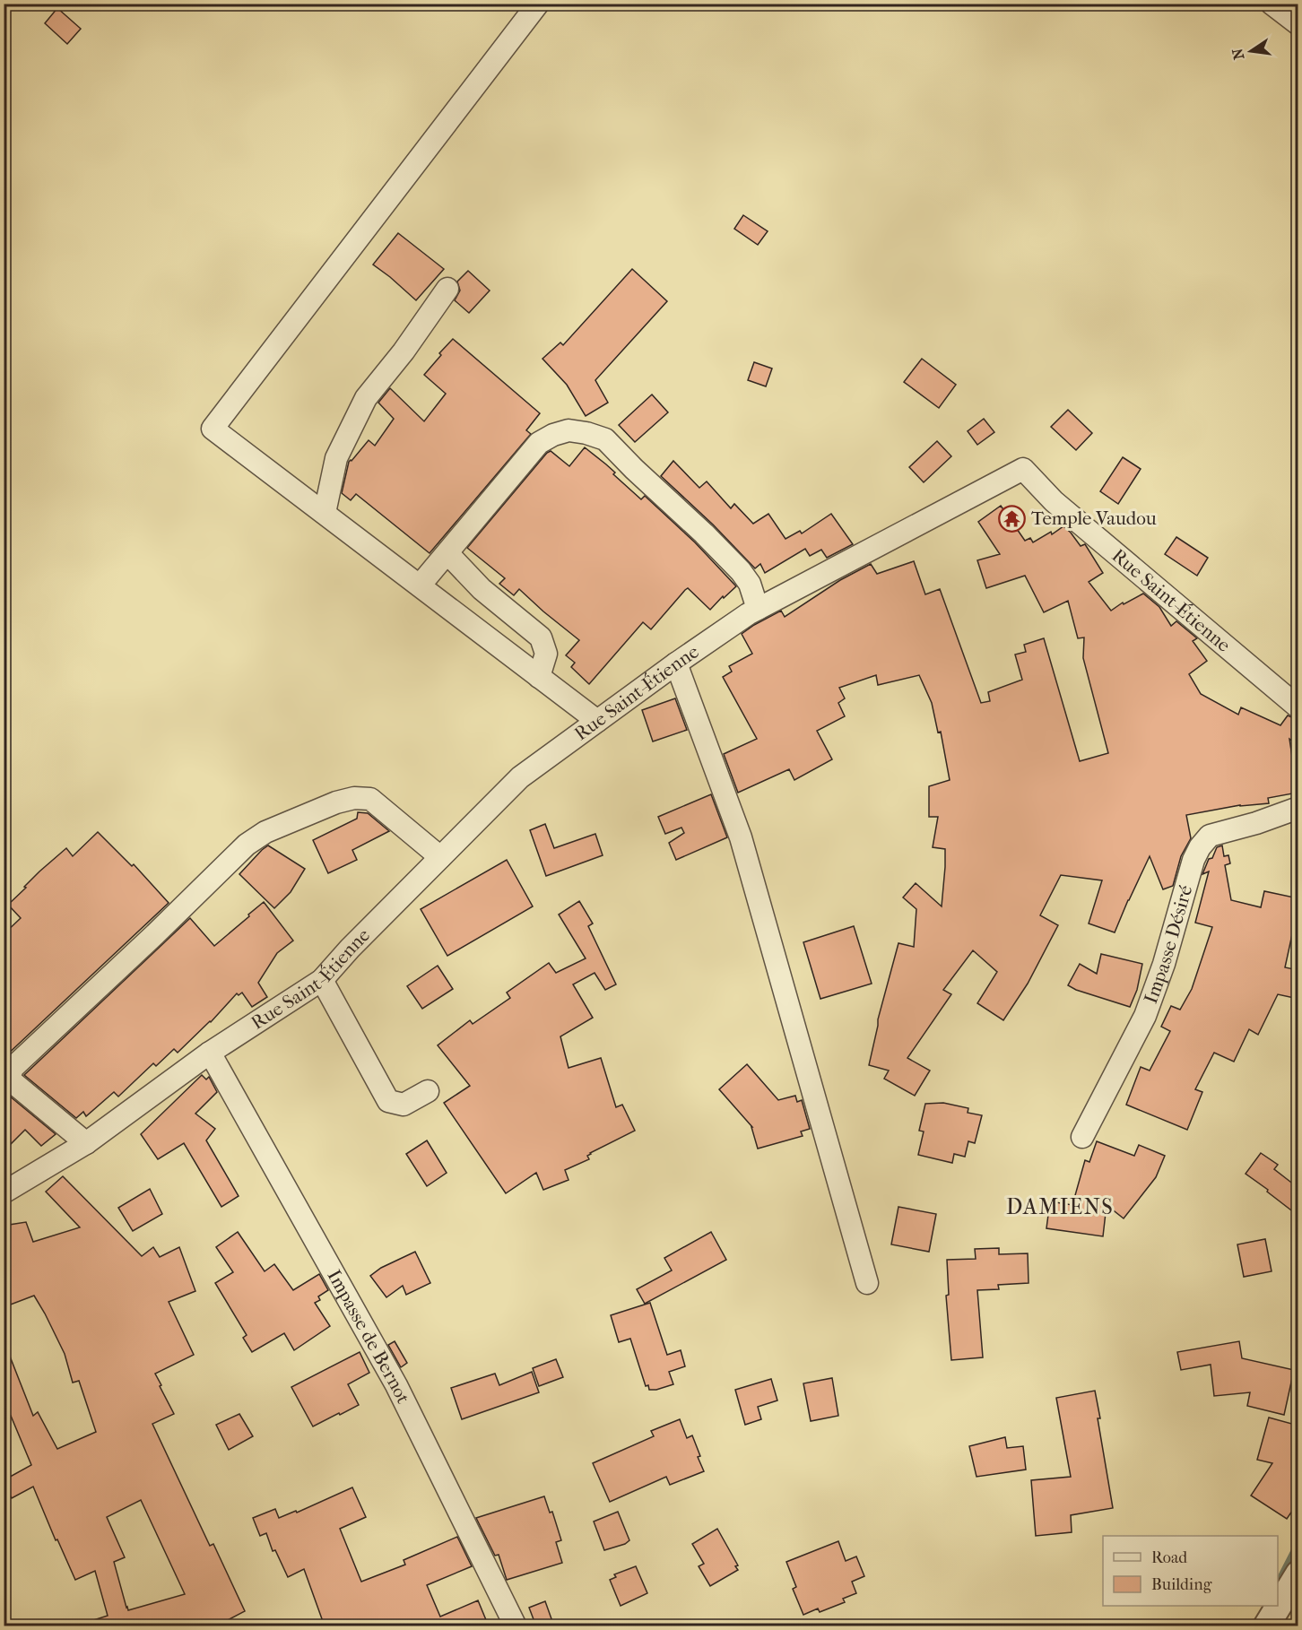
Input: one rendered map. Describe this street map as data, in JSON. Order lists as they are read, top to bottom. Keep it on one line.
{"streets":{"street":["Rue Saint-Étienne","Impasse Désiré","Impasse de Bernot"]},"crossings":[["Rue Saint-Étienne","Impasse de Bernot"]],"districts":["DAMIENS"],"places":{"temple":["Temple Vaudou"]},"legend":["Road","Building"],"north":"left"}
